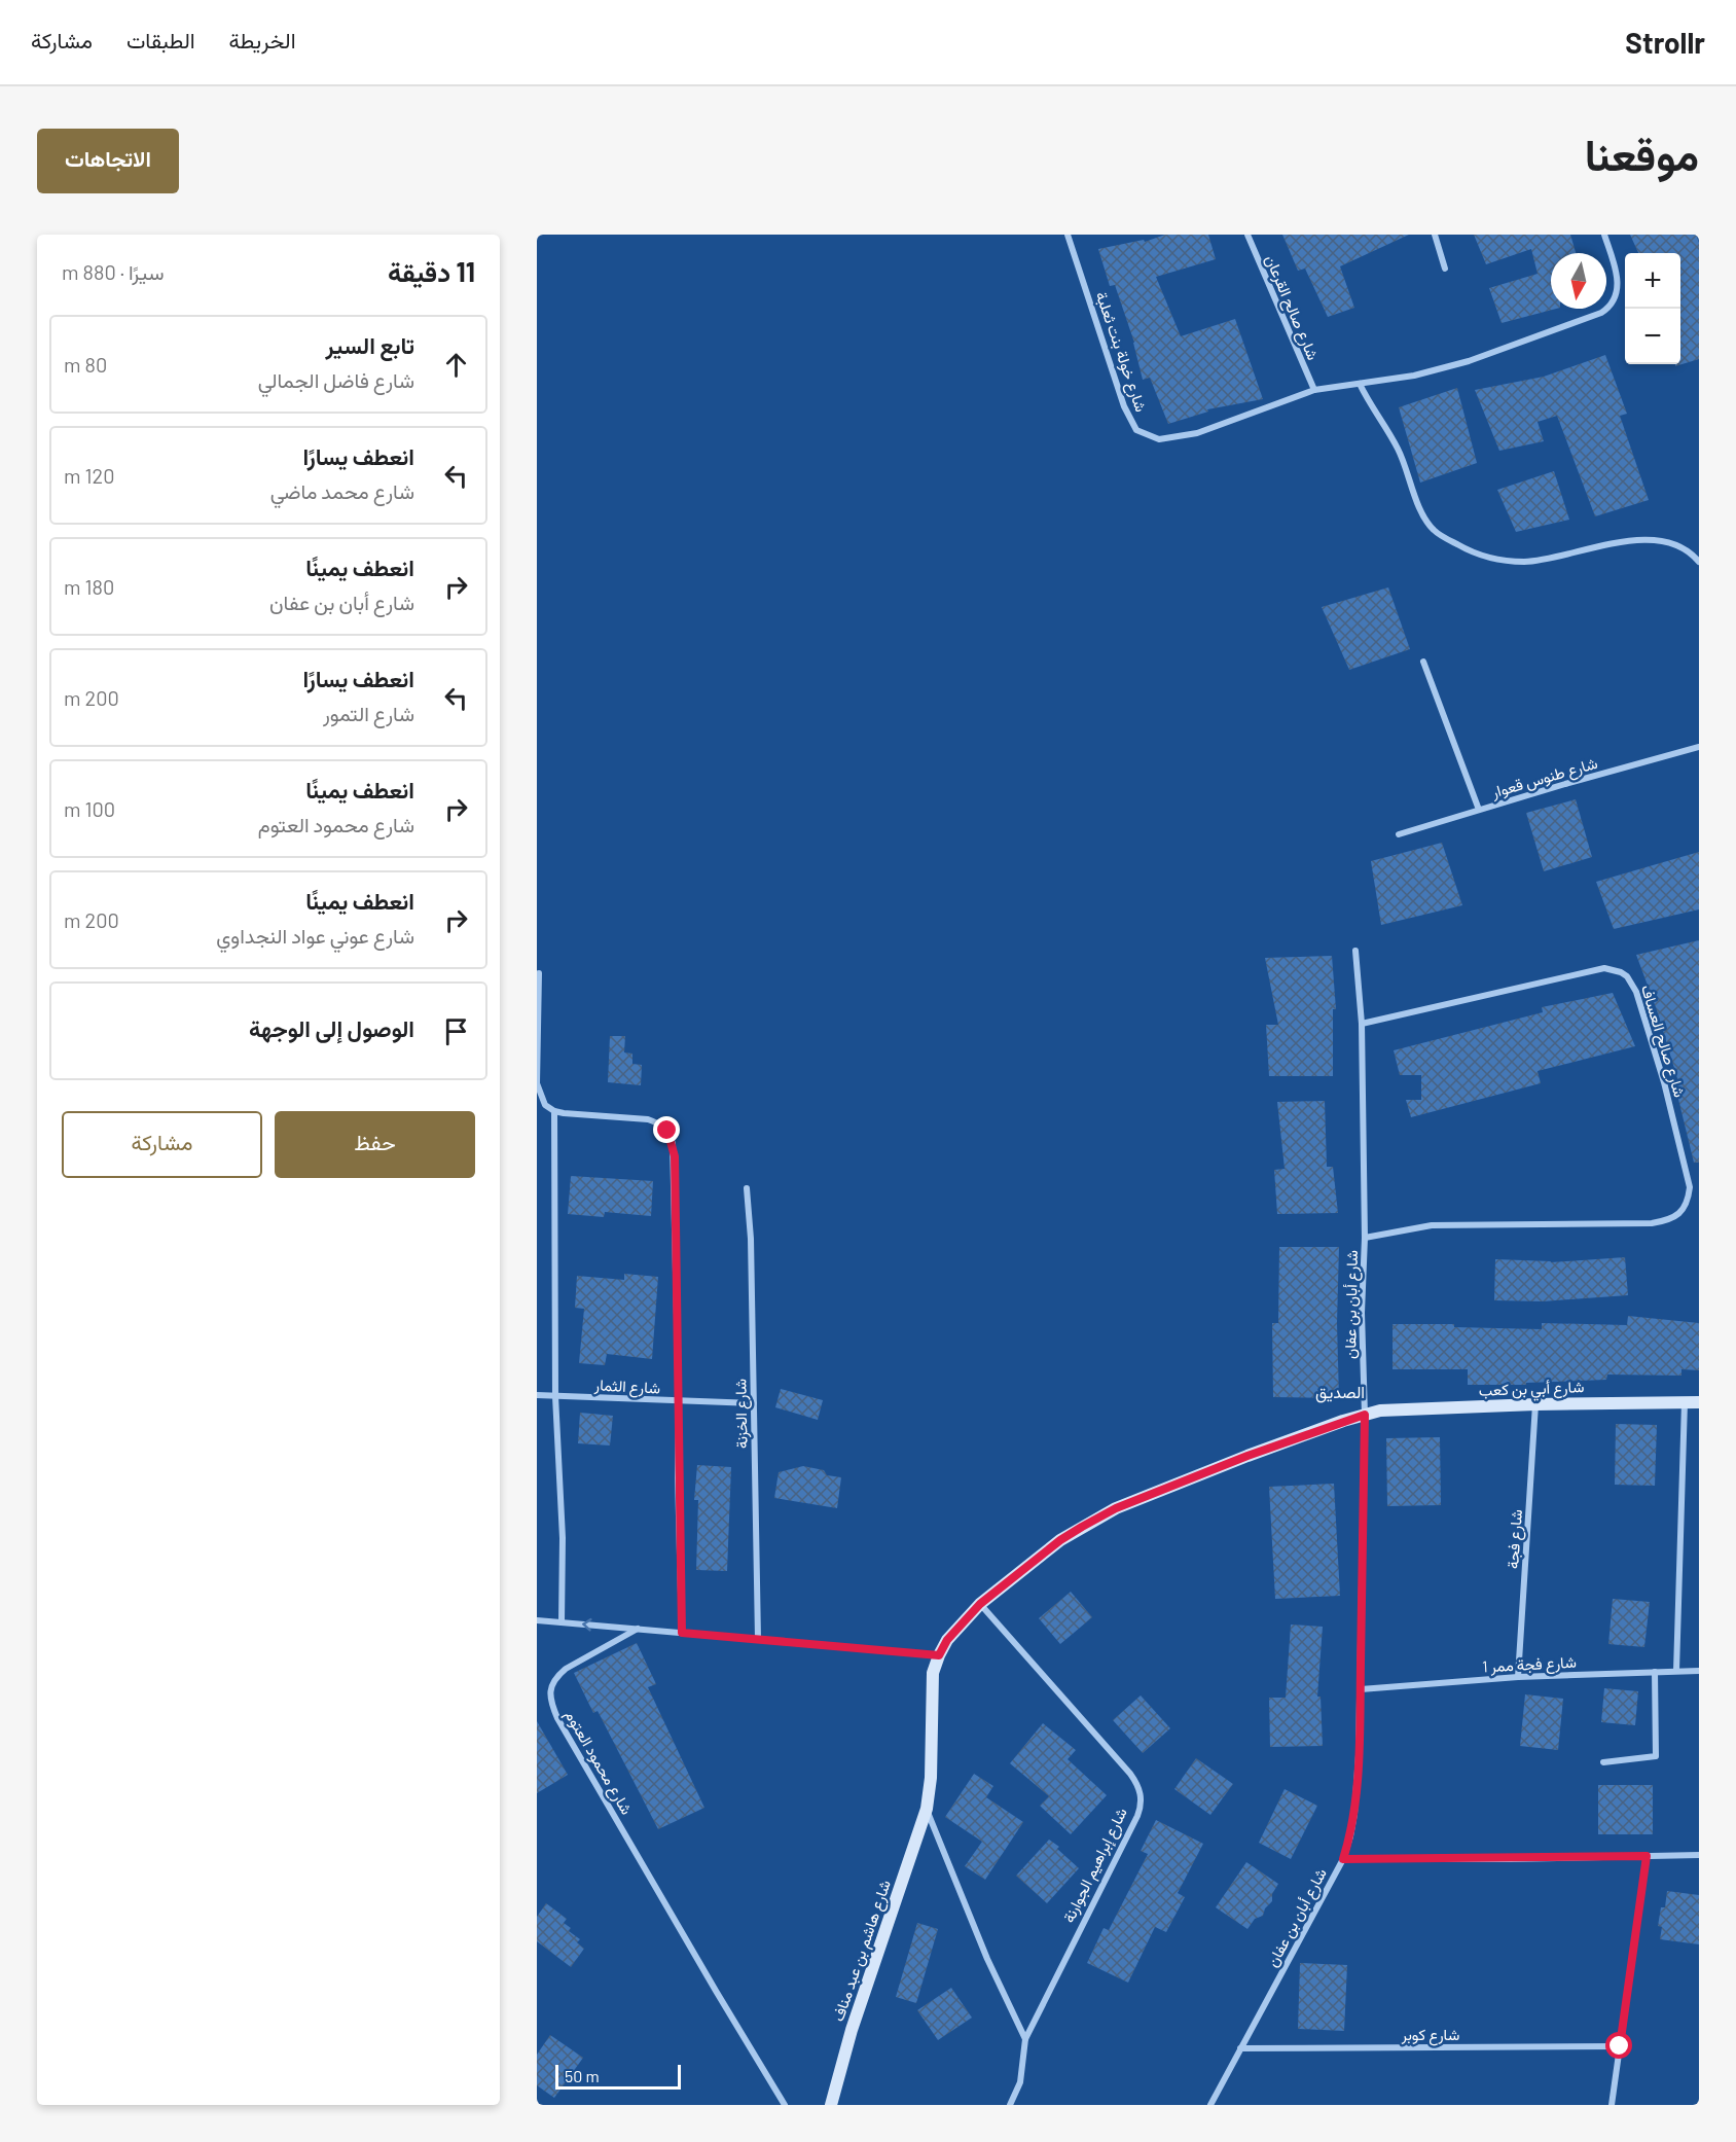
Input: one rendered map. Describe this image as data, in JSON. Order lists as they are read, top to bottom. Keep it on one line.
{"streets":{"street":["شارع صالح القرعان","شارع خولة بنت ثعلبة","شارع طنوس قعوار","شارع صالح العساف","شارع أبان بن عفان","شارع الثمار","شارع أبي بن كعب","شارع الخزنة","شارع فجة","شارع فجة ممر 1","شارع محمود العتوم","شارع إبراهيم الجوارنة","شارع هاشم بن عبد مناف","شارع كوبر"]},"crossings":[["شارع صالح القرعان","شارع خولة بنت ثعلبة"],["شارع صالح العساف","شارع أبان بن عفان"],["شارع أبان بن عفان","شارع أبي بن كعب"],["شارع أبان بن عفان","شارع فجة ممر 1"],["شارع أبان بن عفان","شارع كوبر"],["شارع الثمار","شارع الخزنة"],["شارع أبي بن كعب","شارع فجة"],["شارع أبي بن كعب","شارع إبراهيم الجوارنة"],["شارع فجة","شارع فجة ممر 1"]],"districts":["الصديق"],"scale_bar":"50 m","north":"bottom","page":{"header":"Strollr","nav":["الخريطة","الطبقات","مشاركة"],"title":"موقعنا","buttons":["الاتجاهات",["حفظ","مشاركة"]],"heading":["11 دقيقة","سيرًا · 880 m"],"map_buttons":["+","−"],"list":[["تابع السير","شارع فاضل الجمالي","80 m"],["انعطف يسارًا","شارع محمد ماضي","120 m"],["انعطف يمينًا","شارع أبان بن عفان","180 m"],["انعطف يسارًا","شارع التمور","200 m"],["انعطف يمينًا","شارع محمود العتوم","100 m"],["انعطف يمينًا","شارع عوني عواد النجداوي","200 m"],"الوصول إلى الوجهة"],"scale":"50 m"}}
